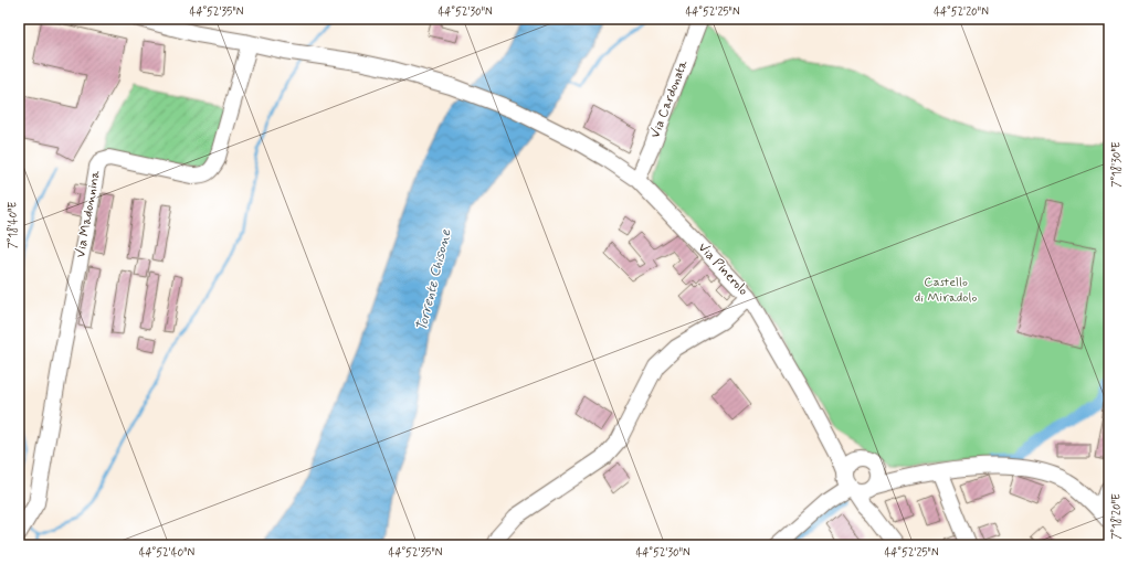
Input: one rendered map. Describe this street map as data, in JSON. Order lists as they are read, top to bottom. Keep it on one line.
{"streets":{"street":["Via Cardonata","Via Madonnina","Via Pinerolo"]},"crossings":[["Via Cardonata","Via Pinerolo"],["Via Madonnina","Via Pinerolo"]],"water":["Torrente Chisone"],"parks":["Castello di Miradolo"],"coordinates":["44°52'35\"N","44°52'30\"N","44°52'25\"N","44°52'20\"N","7°18'30\"E","7°18'40\"E","7°18'20\"E","44°52'40\"N"]}
